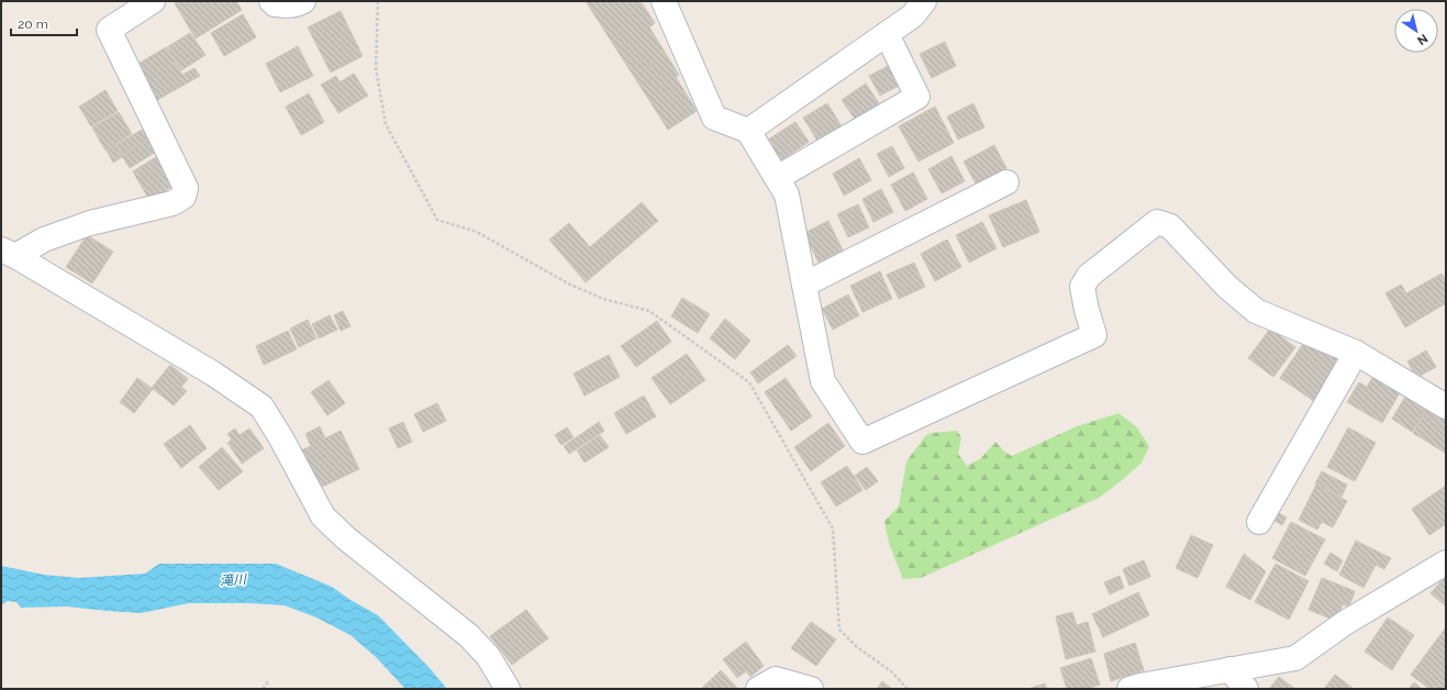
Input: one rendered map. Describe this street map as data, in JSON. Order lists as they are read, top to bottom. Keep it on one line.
{"water":["滝川"],"scale_bar":"20 m","north":"bottom right"}
